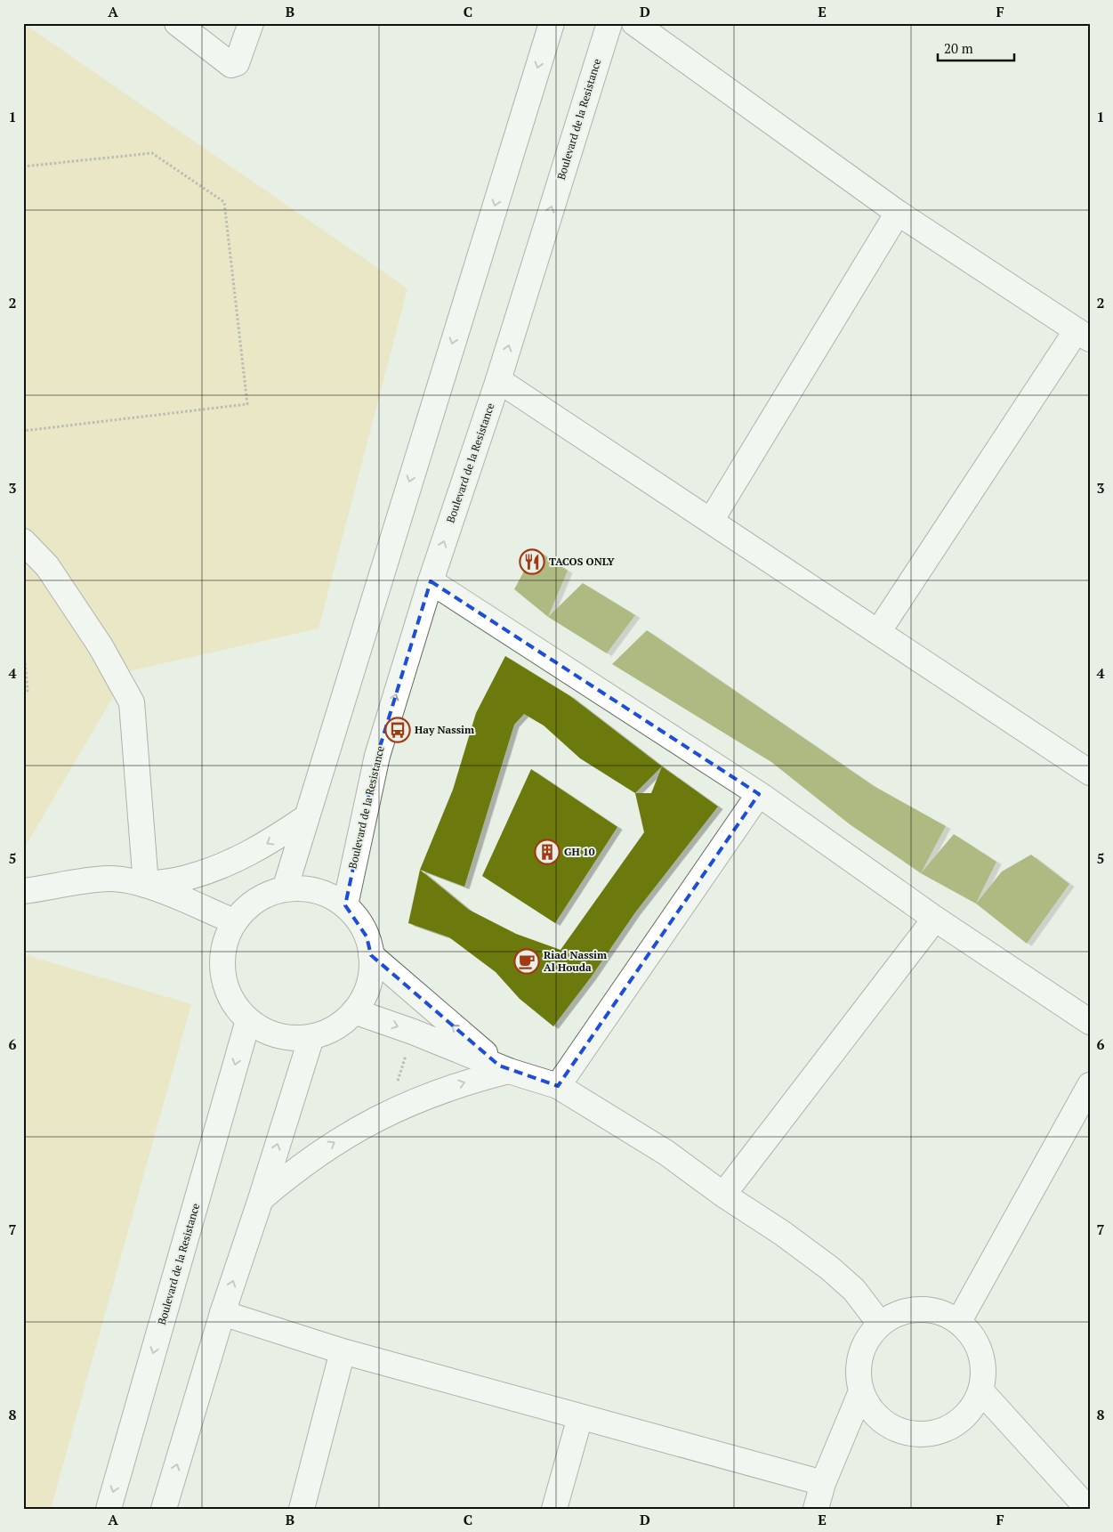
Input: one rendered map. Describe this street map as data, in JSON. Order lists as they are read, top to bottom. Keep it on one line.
{"streets":{"street":["Boulevard de la Resistance"]},"places":{"restaurant":["TACOS ONLY"],"bus stop":["Hay Nassim"],"building":["GH 10"],"cafe":["Riad Nassim Al Houda"]},"scale_bar":"20 m","grid":{"columns":["A","B","C","D","E","F"],"rows":["1","2","3","4","5","6","7","8"]}}
